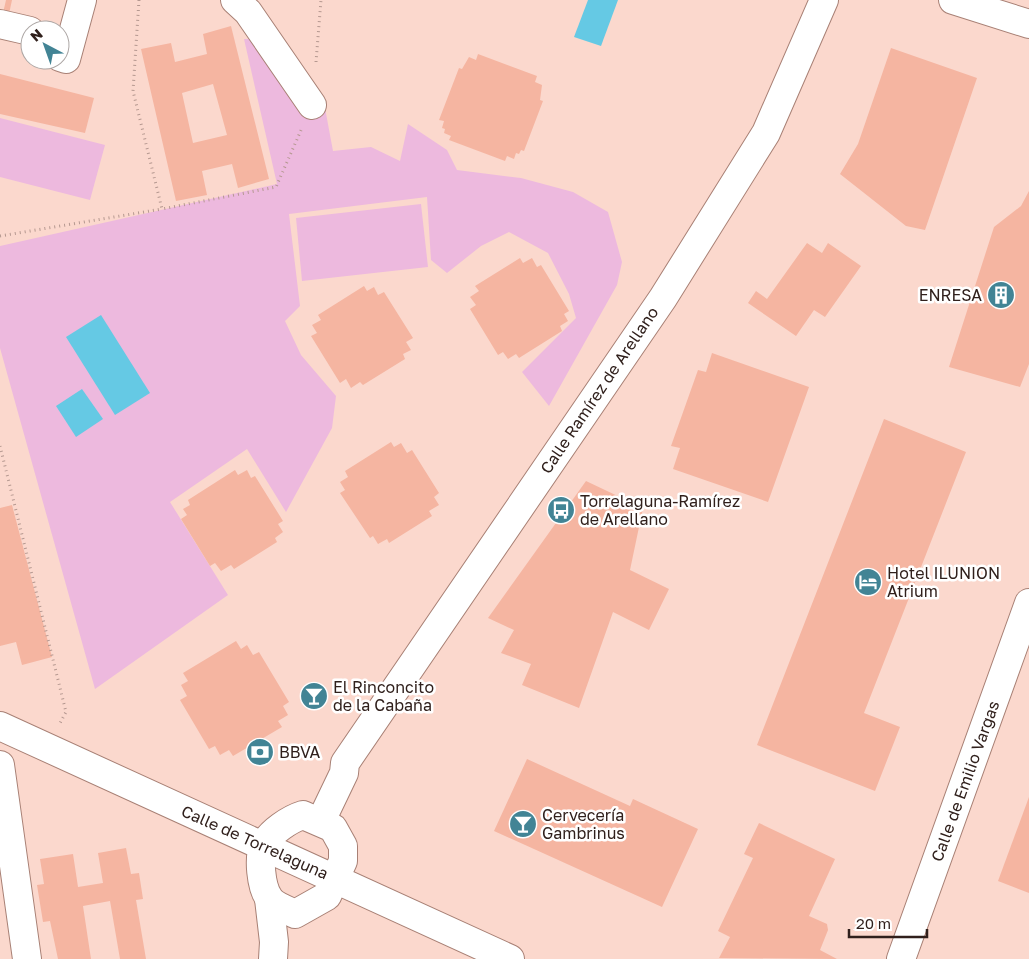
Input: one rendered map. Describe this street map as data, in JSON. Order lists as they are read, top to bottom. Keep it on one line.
{"streets":{"street":["Calle Ramírez de Arellano","Calle de Emilio Vargas","Calle de Torrelaguna"]},"places":{"building":["ENRESA"],"bus stop":["Torrelaguna-Ramírez de Arellano"],"hotel":["Hotel ILUNION Atrium"],"bar":["El Rinconcito de la Cabaña","Cervecería Gambrinus"],"bank":["BBVA"]},"scale_bar":"20 m","north":"top left"}
